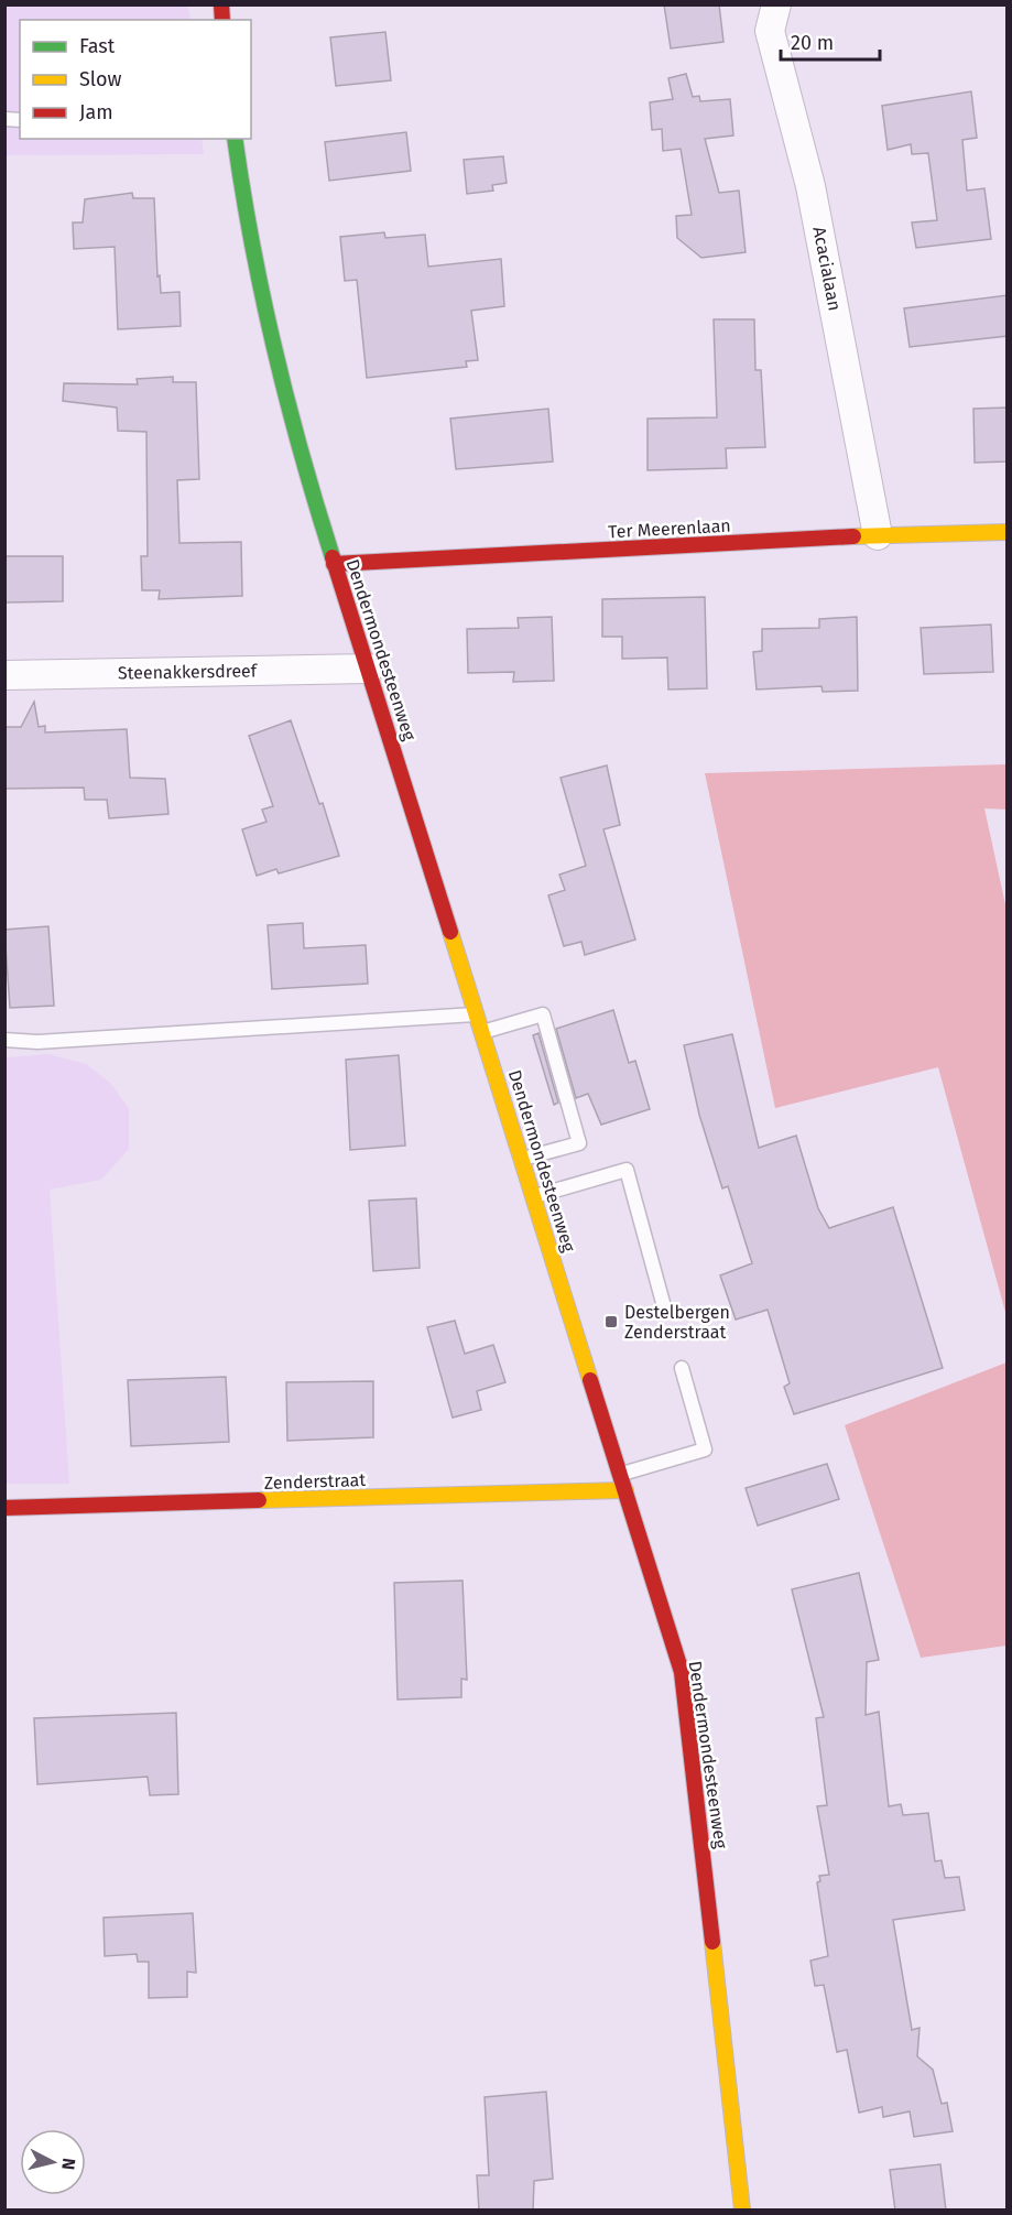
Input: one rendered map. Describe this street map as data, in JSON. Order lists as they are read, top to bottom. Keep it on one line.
{"streets":{"main road":["Ter Meerenlaan","Dendermondesteenweg","Zenderstraat"],"street":["Acacialaan","Steenakkersdreef"]},"crossings":[["Acacialaan","Ter Meerenlaan"],["Ter Meerenlaan","Dendermondesteenweg"],["Dendermondesteenweg","Steenakkersdreef"],["Dendermondesteenweg","Zenderstraat"]],"places":{"transit":["Destelbergen Zenderstraat"]},"legend":["Fast","Slow","Jam"],"scale_bar":"20 m","north":"right"}
